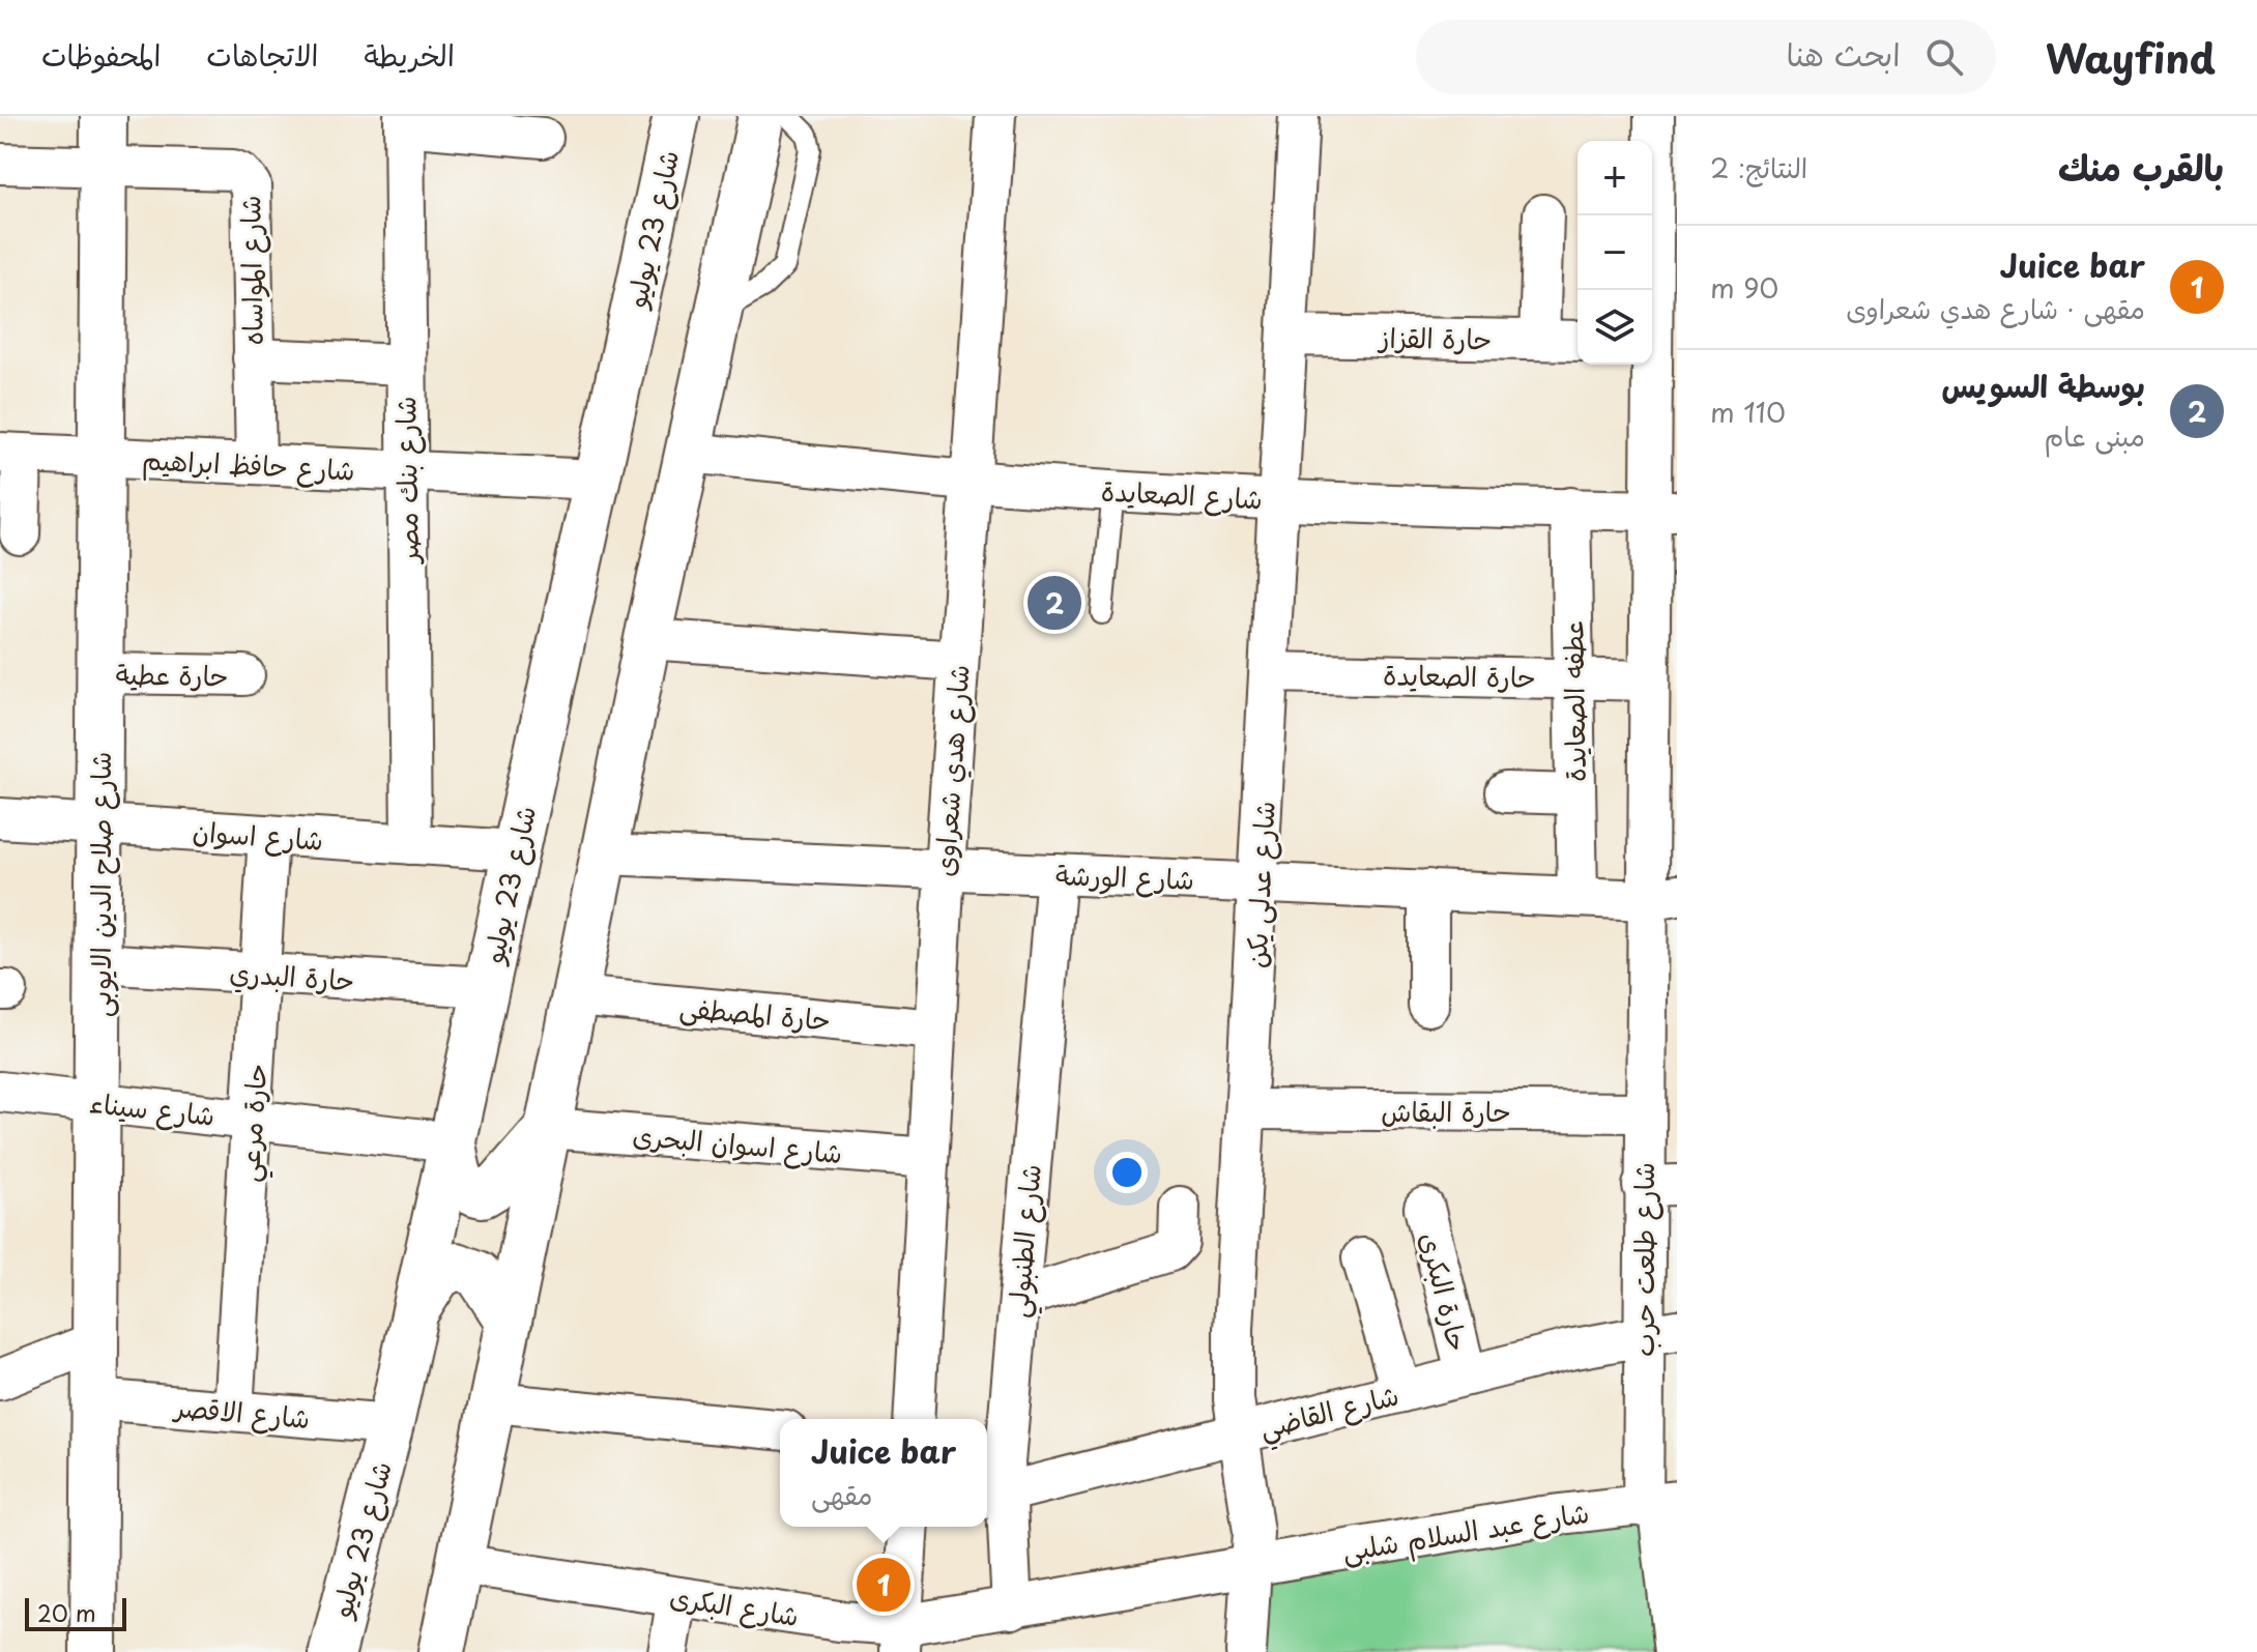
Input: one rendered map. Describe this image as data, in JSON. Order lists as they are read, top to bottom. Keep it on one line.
{"streets":{"main road":["شارع 23 يوليو","شارع صلاح الدين الايوبى"],"street":["شارع المواساه","حارة القزاز","شارع حافظ ابراهيم","شارع بنك مصر","شارع الصعايدة","حارة عطية","حارة الصعايدة","عطفه الصعايدة","شارع هدي شعراوى","شارع اسوان","شارع الورشة","شارع عدلى يكن","حارة البدري","حارة المصطفى","شارع سيناء","حارة البقاش","حارة مرعي","شارع اسوان البحرى","شارع الطنبولي","شارع طلعت حرب","حارة البكرى","شارع القاضي","شارع الاقصر","شارع عبد السلام شلبى","شارع البكرى"]},"crossings":[["شارع 23 يوليو","شارع حافظ ابراهيم"],["شارع 23 يوليو","شارع اسوان"],["شارع 23 يوليو","حارة البدري"],["شارع 23 يوليو","شارع سيناء"],["شارع 23 يوليو","شارع الاقصر"],["شارع المواساه","شارع حافظ ابراهيم"],["شارع المواساه","شارع صلاح الدين الايوبى"],["حارة القزاز","شارع عدلى يكن"],["شارع حافظ ابراهيم","شارع بنك مصر"],["شارع حافظ ابراهيم","شارع صلاح الدين الايوبى"],["شارع بنك مصر","شارع اسوان"],["شارع الصعايدة","عطفه الصعايدة"],["شارع الصعايدة","شارع هدي شعراوى"],["شارع الصعايدة","شارع عدلى يكن"],["شارع الصعايدة","شارع طلعت حرب"],["حارة عطية","شارع صلاح الدين الايوبى"],["حارة الصعايدة","عطفه الصعايدة"],["حارة الصعايدة","شارع عدلى يكن"],["حارة الصعايدة","شارع طلعت حرب"],["عطفه الصعايدة","شارع الورشة"],["شارع هدي شعراوى","شارع الورشة"],["شارع هدي شعراوى","حارة المصطفى"],["شارع هدي شعراوى","شارع اسوان البحرى"],["شارع اسوان","شارع صلاح الدين الايوبى"],["شارع اسوان","حارة مرعي"],["شارع الورشة","شارع عدلى يكن"],["شارع الورشة","شارع الطنبولي"],["شارع الورشة","شارع طلعت حرب"],["شارع صلاح الدين الايوبى","حارة البدري"],["شارع صلاح الدين الايوبى","شارع سيناء"],["شارع صلاح الدين الايوبى","شارع الاقصر"],["شارع عدلى يكن","حارة البقاش"],["شارع عدلى يكن","شارع القاضي"],["شارع عدلى يكن","شارع عبد السلام شلبى"],["شارع عدلى يكن","شارع البكرى"],["حارة البدري","حارة مرعي"],["شارع سيناء","حارة مرعي"],["حارة البقاش","شارع طلعت حرب"],["حارة مرعي","شارع الاقصر"],["شارع الطنبولي","شارع القاضي"],["شارع الطنبولي","شارع البكرى"],["شارع طلعت حرب","شارع القاضي"],["شارع طلعت حرب","شارع عبد السلام شلبى"],["حارة البكرى","شارع القاضي"],["شارع عبد السلام شلبى","شارع البكرى"]],"scale_bar":"20 m","page":{"header":"Wayfind","search":"ابحث هنا","nav":["الخريطة","الاتجاهات","المحفوظات"],"heading":["بالقرب منك","النتائج: 2"],"map_buttons":["+","−"],"list":[{"mark":"1","name":"Juice bar","note":"مقهى · شارع هدي شعراوى","value":"90 m"},{"mark":"2","name":"بوسطة السويس","note":"مبنى عام","value":"110 m"}],"pins":["2","1"],"popup":["Juice bar","مقهى"],"scale":"20 m"}}
